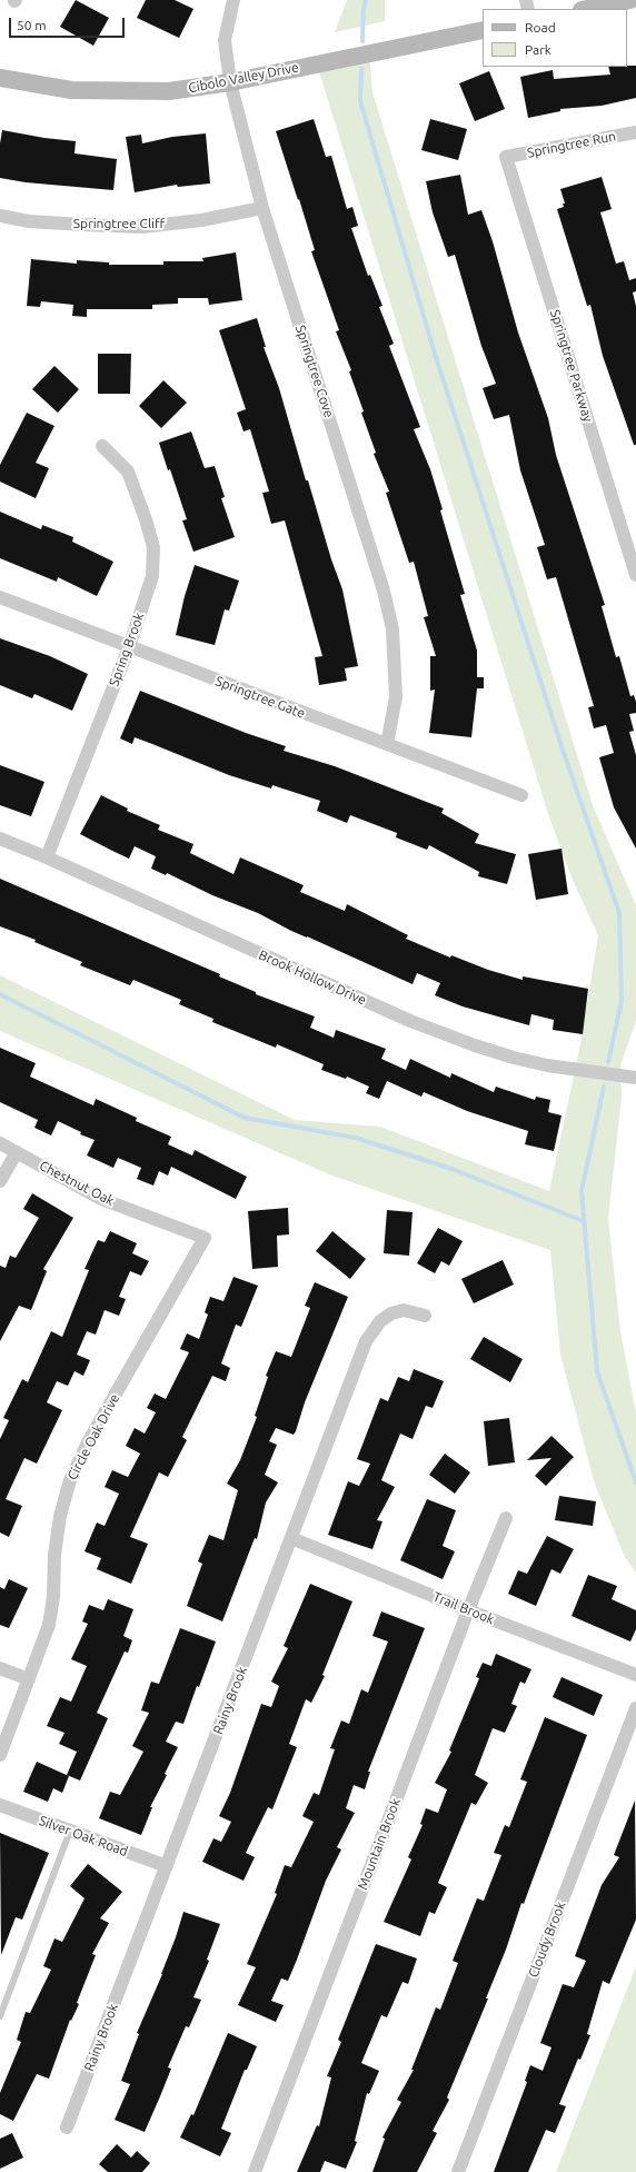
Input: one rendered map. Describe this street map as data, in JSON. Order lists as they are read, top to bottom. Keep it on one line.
{"streets":{"main road":["Cibolo Valley Drive"],"street":["Springtree Run","Springtree Cliff","Springtree Parkway","Springtree Cove","Spring Brook","Springtree Gate","Brook Hollow Drive","Chestnut Oak","Circle Oak Drive","Trail Brook","Rainy Brook","Silver Oak Road","Mountain Brook","Cloudy Brook"]},"crossings":[["Cibolo Valley Drive","Springtree Cove"],["Springtree Run","Springtree Parkway"],["Springtree Cliff","Springtree Cove"],["Springtree Cove","Springtree Gate"],["Spring Brook","Springtree Gate"],["Spring Brook","Brook Hollow Drive"],["Chestnut Oak","Circle Oak Drive"],["Trail Brook","Rainy Brook"],["Trail Brook","Mountain Brook"],["Rainy Brook","Silver Oak Road"]],"legend":["Road","Park"],"scale_bar":"50 m"}
